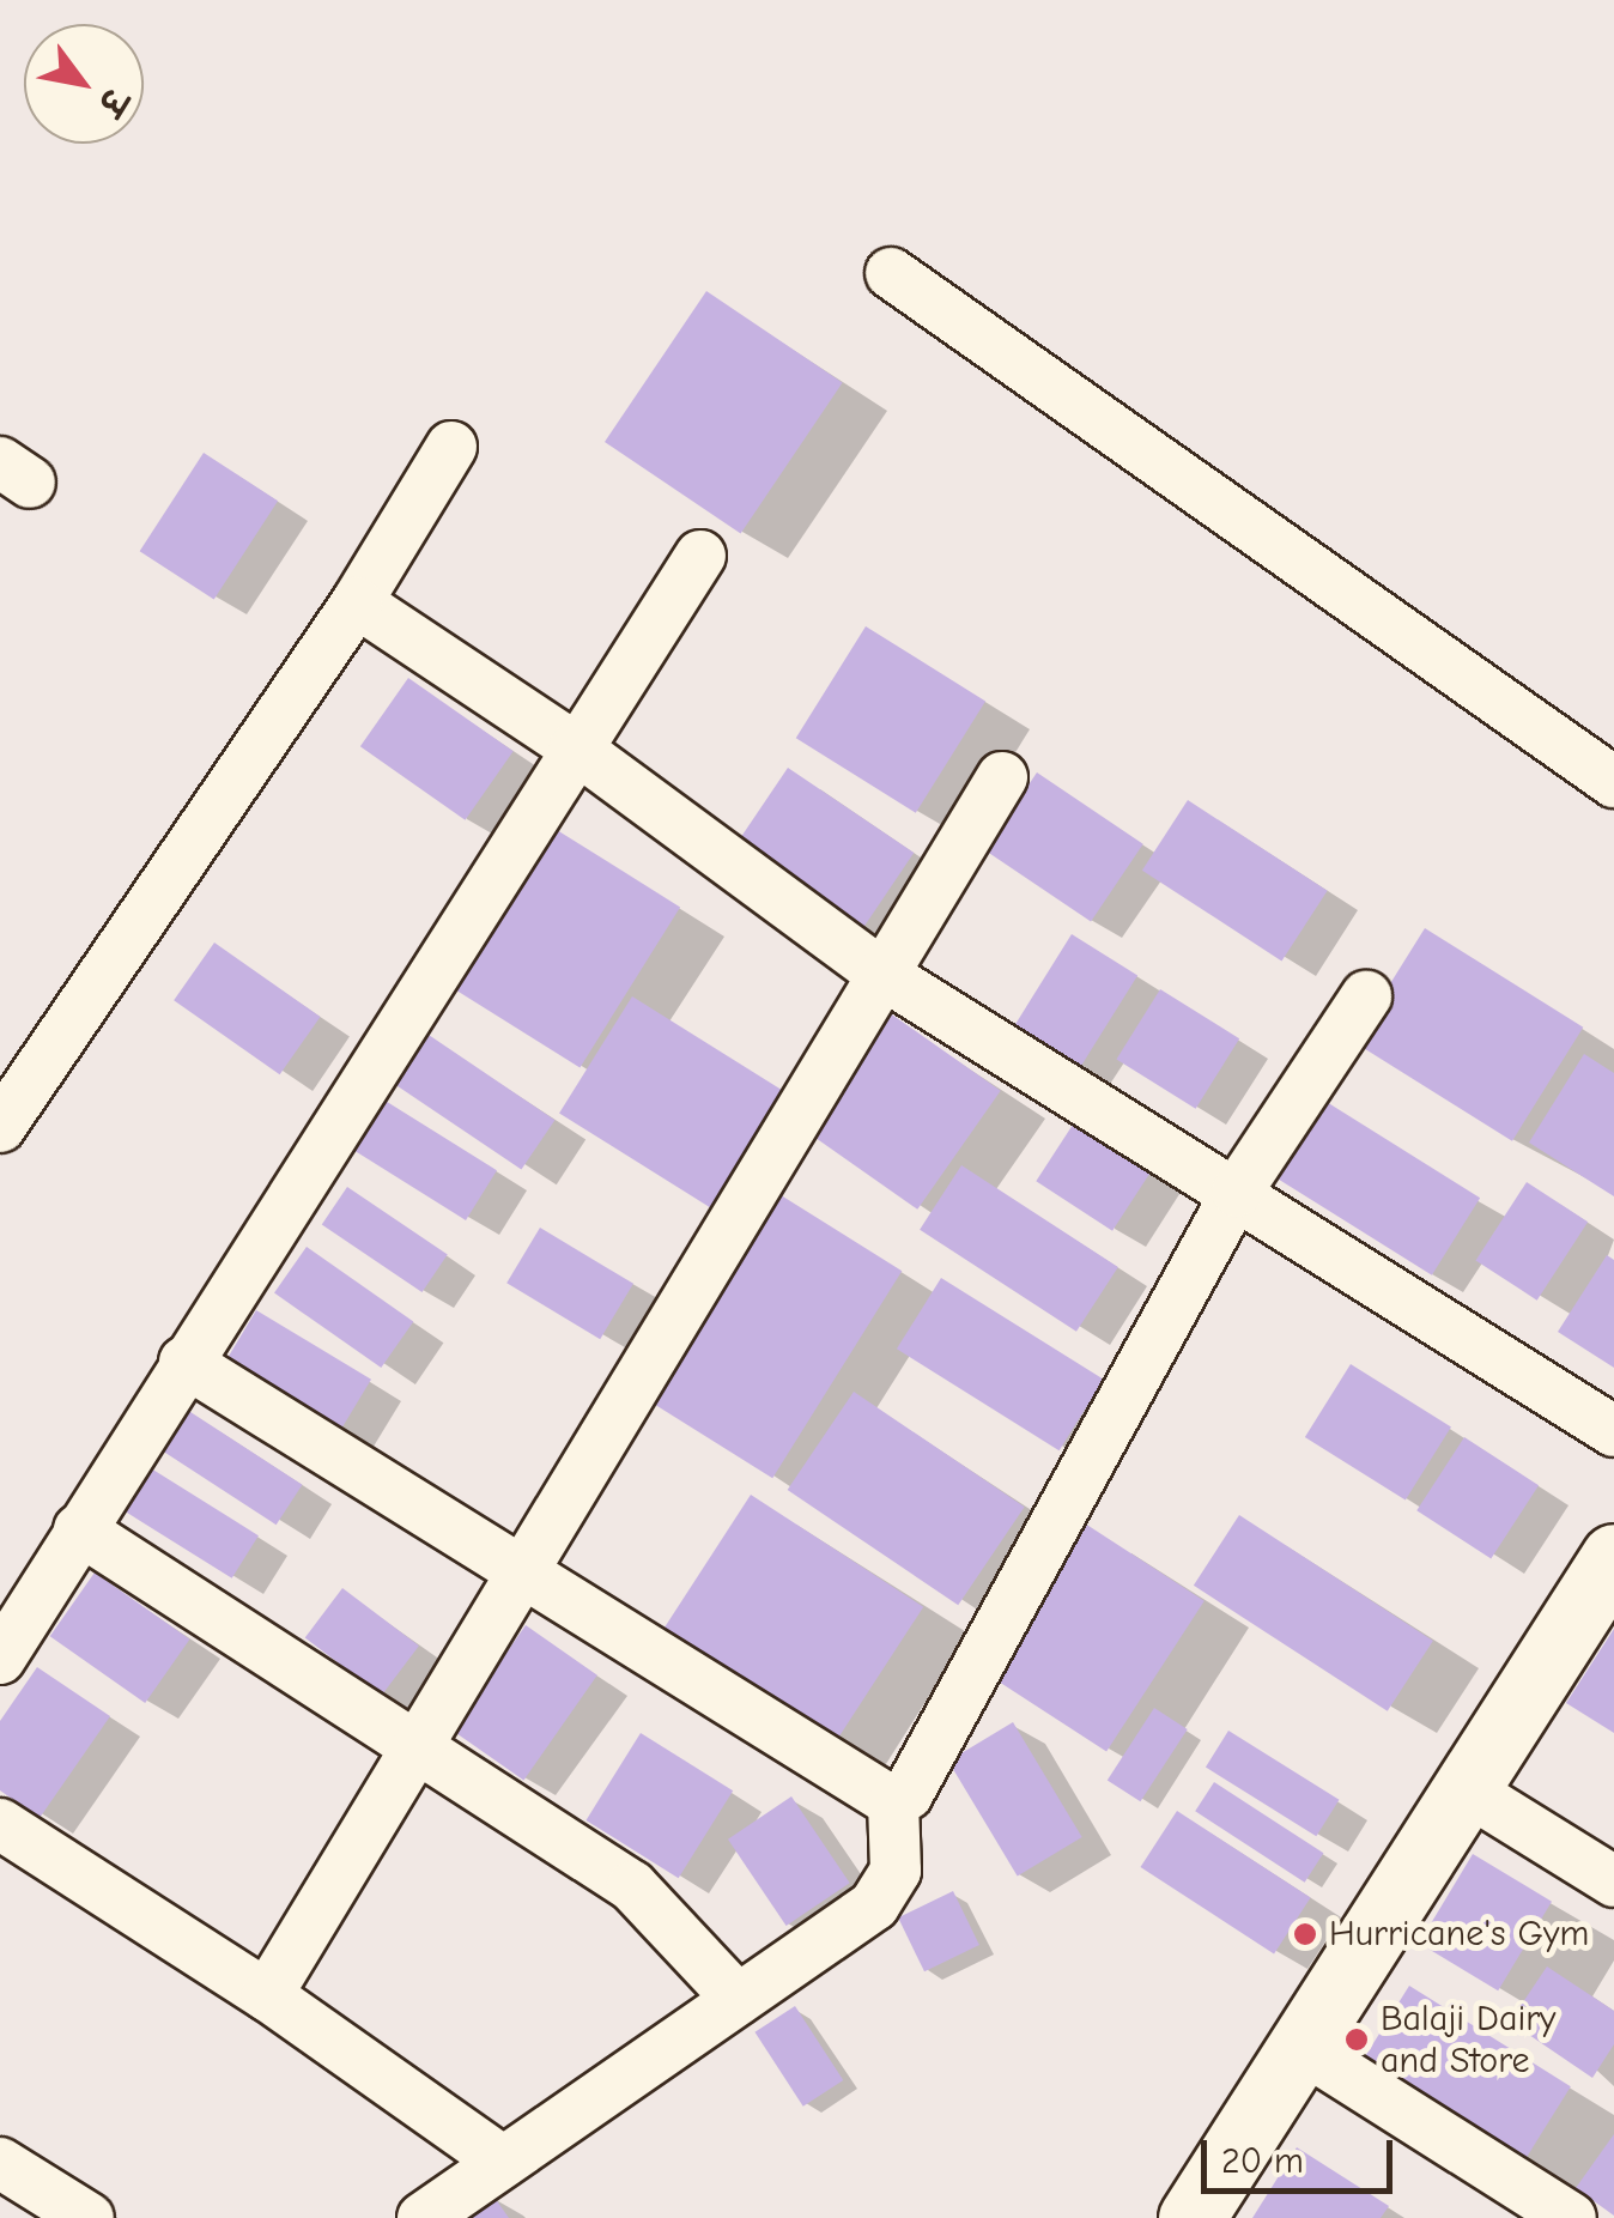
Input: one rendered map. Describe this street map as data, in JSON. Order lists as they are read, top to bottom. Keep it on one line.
{"places":["Hurricane's Gym","Balaji Dairy and Store"],"scale_bar":"20 m","north":"bottom right"}
